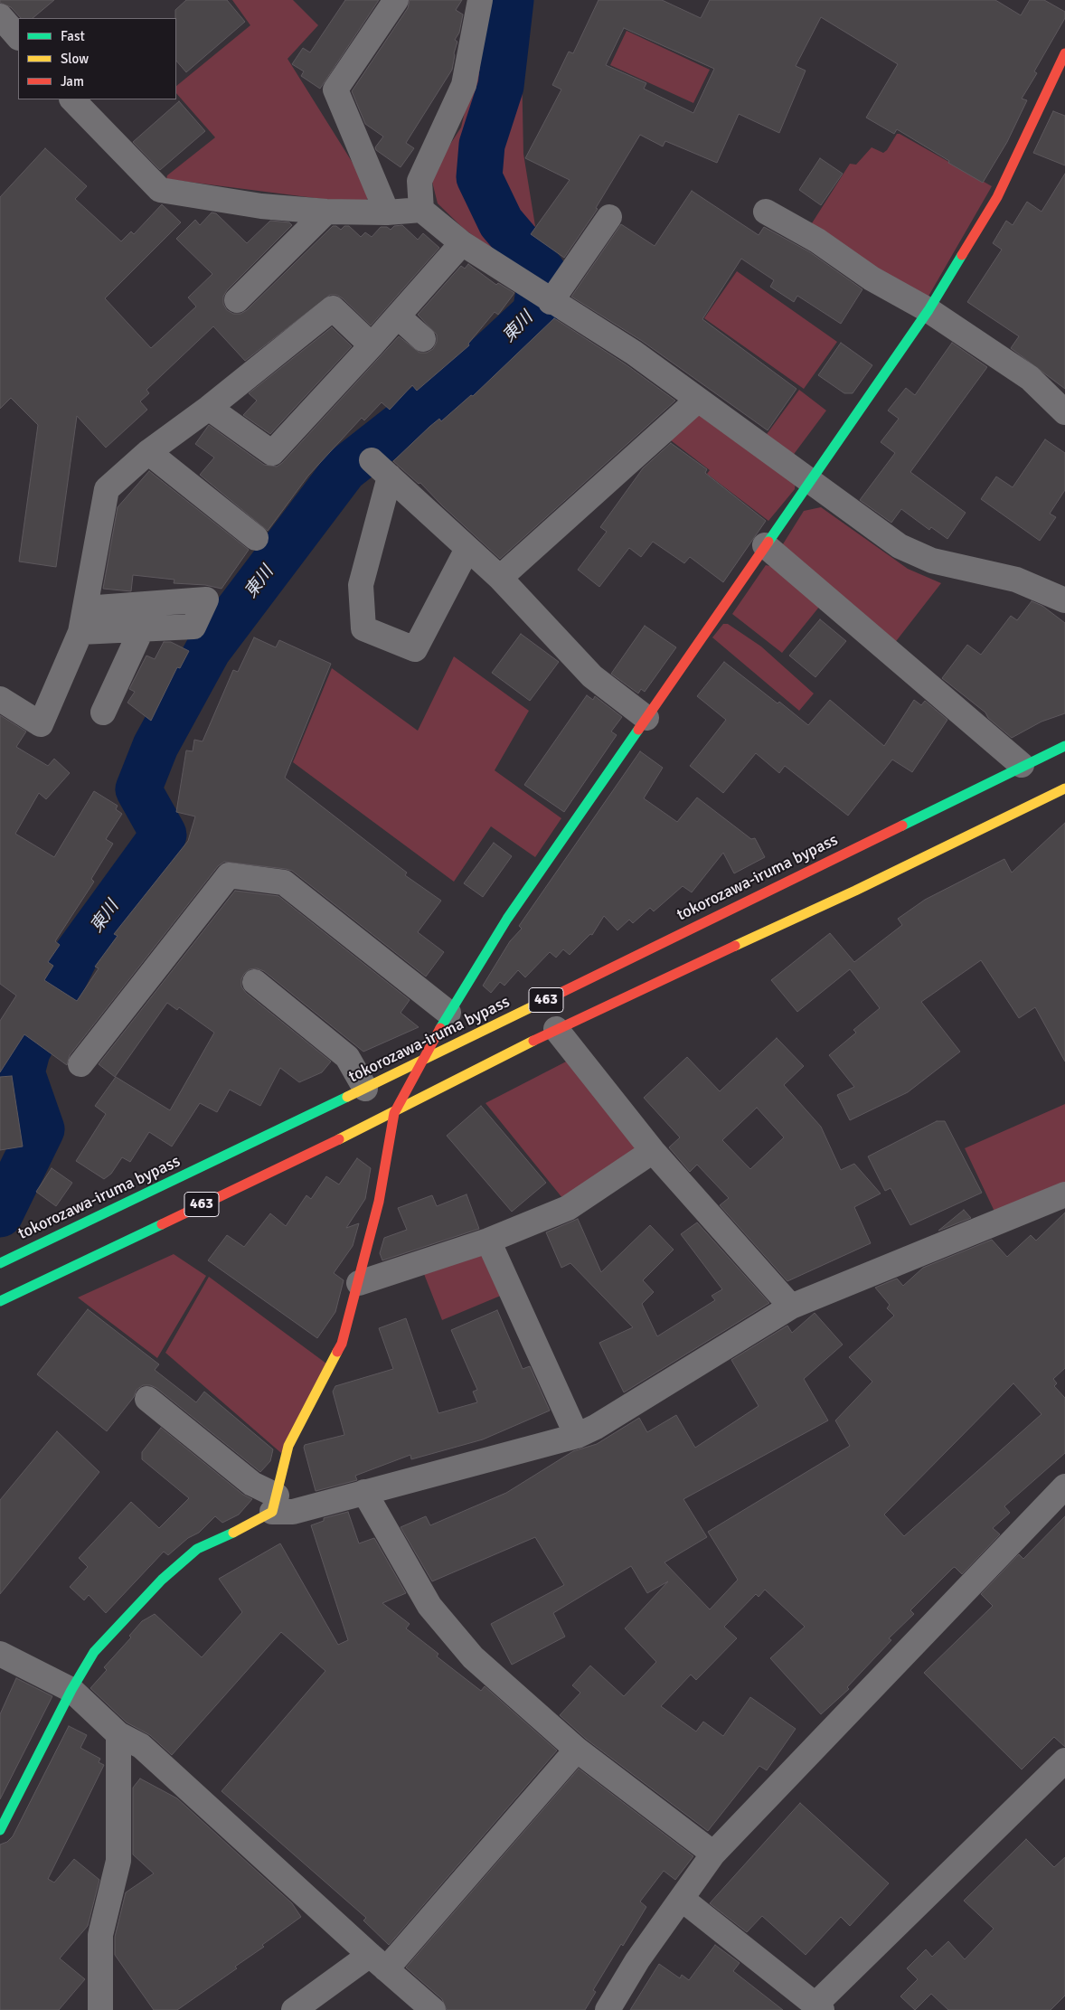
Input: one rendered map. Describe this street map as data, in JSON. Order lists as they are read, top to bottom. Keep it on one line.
{"streets":{"main road":["tokorozawa-iruma bypass","463"]},"water":["東川"],"legend":["Fast","Slow","Jam"]}
